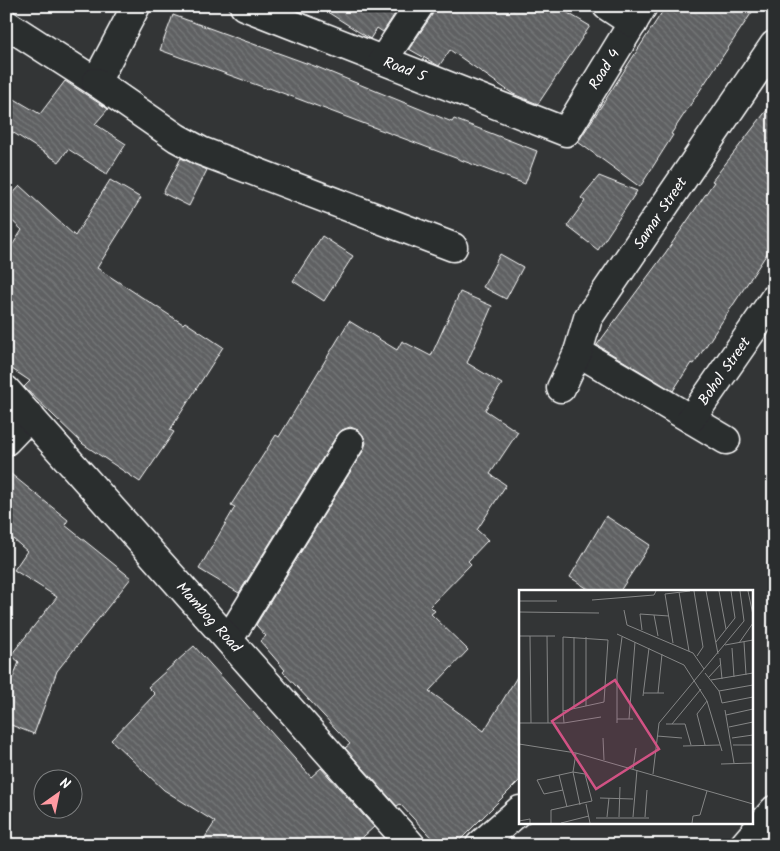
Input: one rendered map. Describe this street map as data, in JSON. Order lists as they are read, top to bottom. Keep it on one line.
{"streets":{"street":["Road 5","Road 4","Samar Street","Bohol Street","Mambog Road"]},"crossings":[["Road 5","Road 4"]],"north":"top right"}
